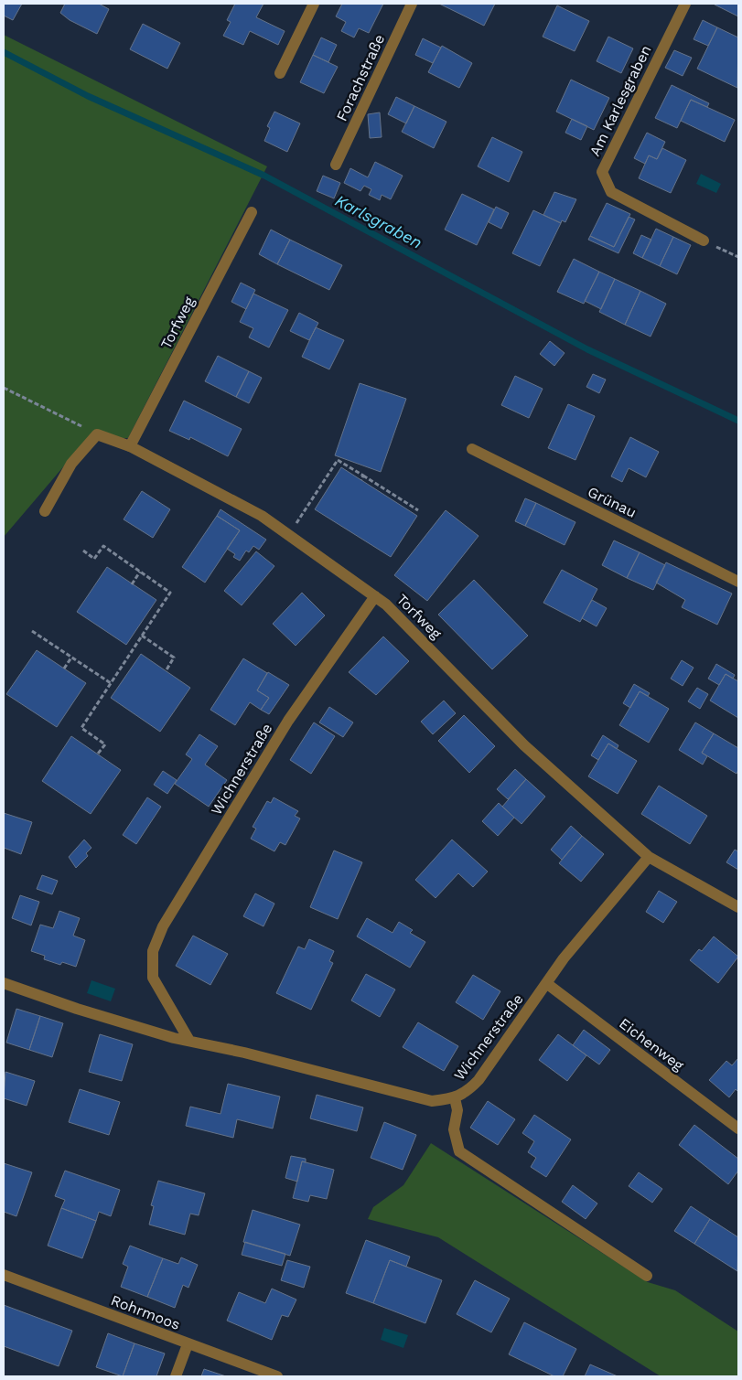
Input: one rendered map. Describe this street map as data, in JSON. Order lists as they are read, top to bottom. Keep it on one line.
{"streets":{"street":["Forachstraße","Am Karlesgraben","Torfweg","Grünau","Wichnerstraße","Eichenweg","Rohrmoos"]},"crossings":[["Torfweg","Wichnerstraße"],["Wichnerstraße","Eichenweg"]],"water":["Karlsgraben"]}
